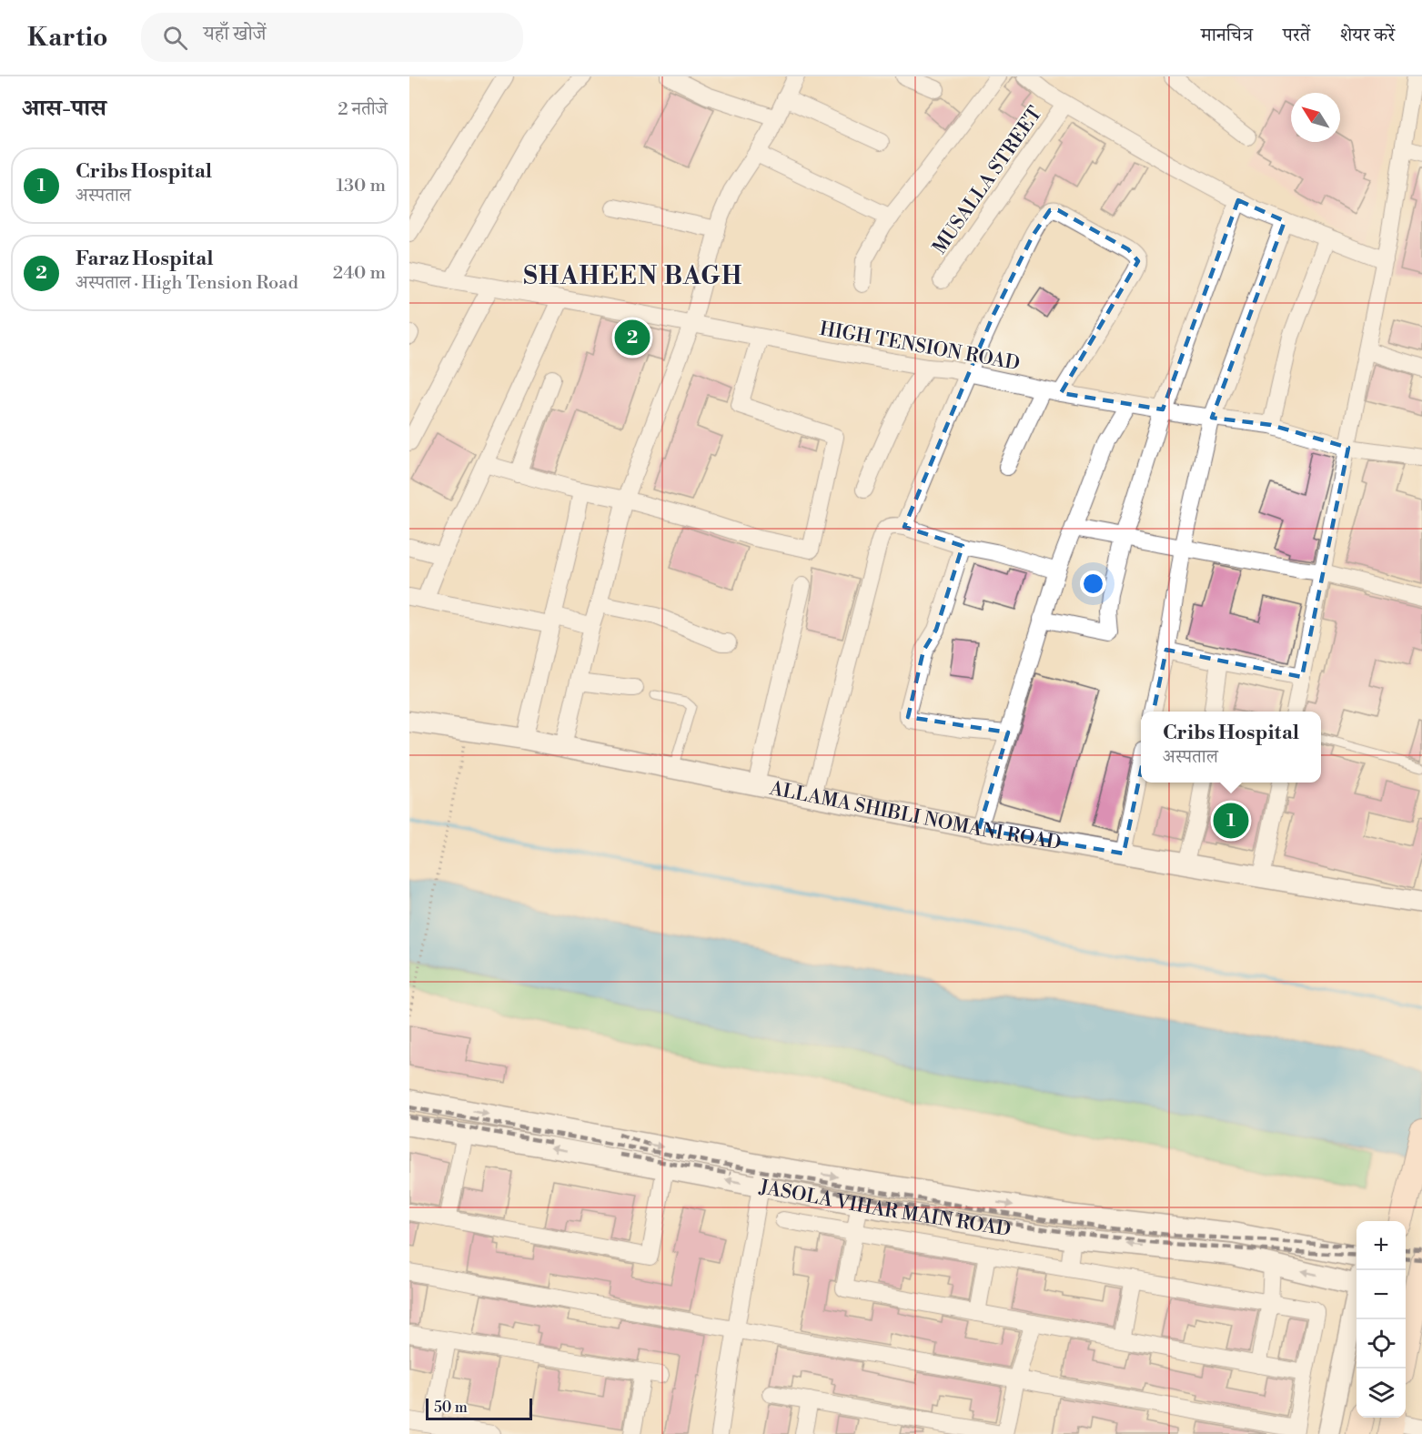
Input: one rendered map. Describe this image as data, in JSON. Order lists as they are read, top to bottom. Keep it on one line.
{"streets":{"street":["MUSALLA STREET","HIGH TENSION ROAD","ALLAMA SHIBLI NOMANI ROAD","JASOLA VIHAR MAIN ROAD"]},"districts":["SHAHEEN BAGH"],"scale_bar":"50 m","north":"top left","page":{"header":"Kartio","search":"यहाँ खोजें","nav":["मानचित्र","परतें","शेयर करें"],"heading":["आस-पास","2 नतीजे"],"list":[{"mark":"1","name":"Cribs Hospital","note":"अस्पताल","value":"130 m"},{"mark":"2","name":"Faraz Hospital","note":"अस्पताल · High Tension Road","value":"240 m"}],"pins":["2","1"],"popup":["Cribs Hospital","अस्पताल"],"map_buttons":["+","−"],"scale":"50 m"}}
